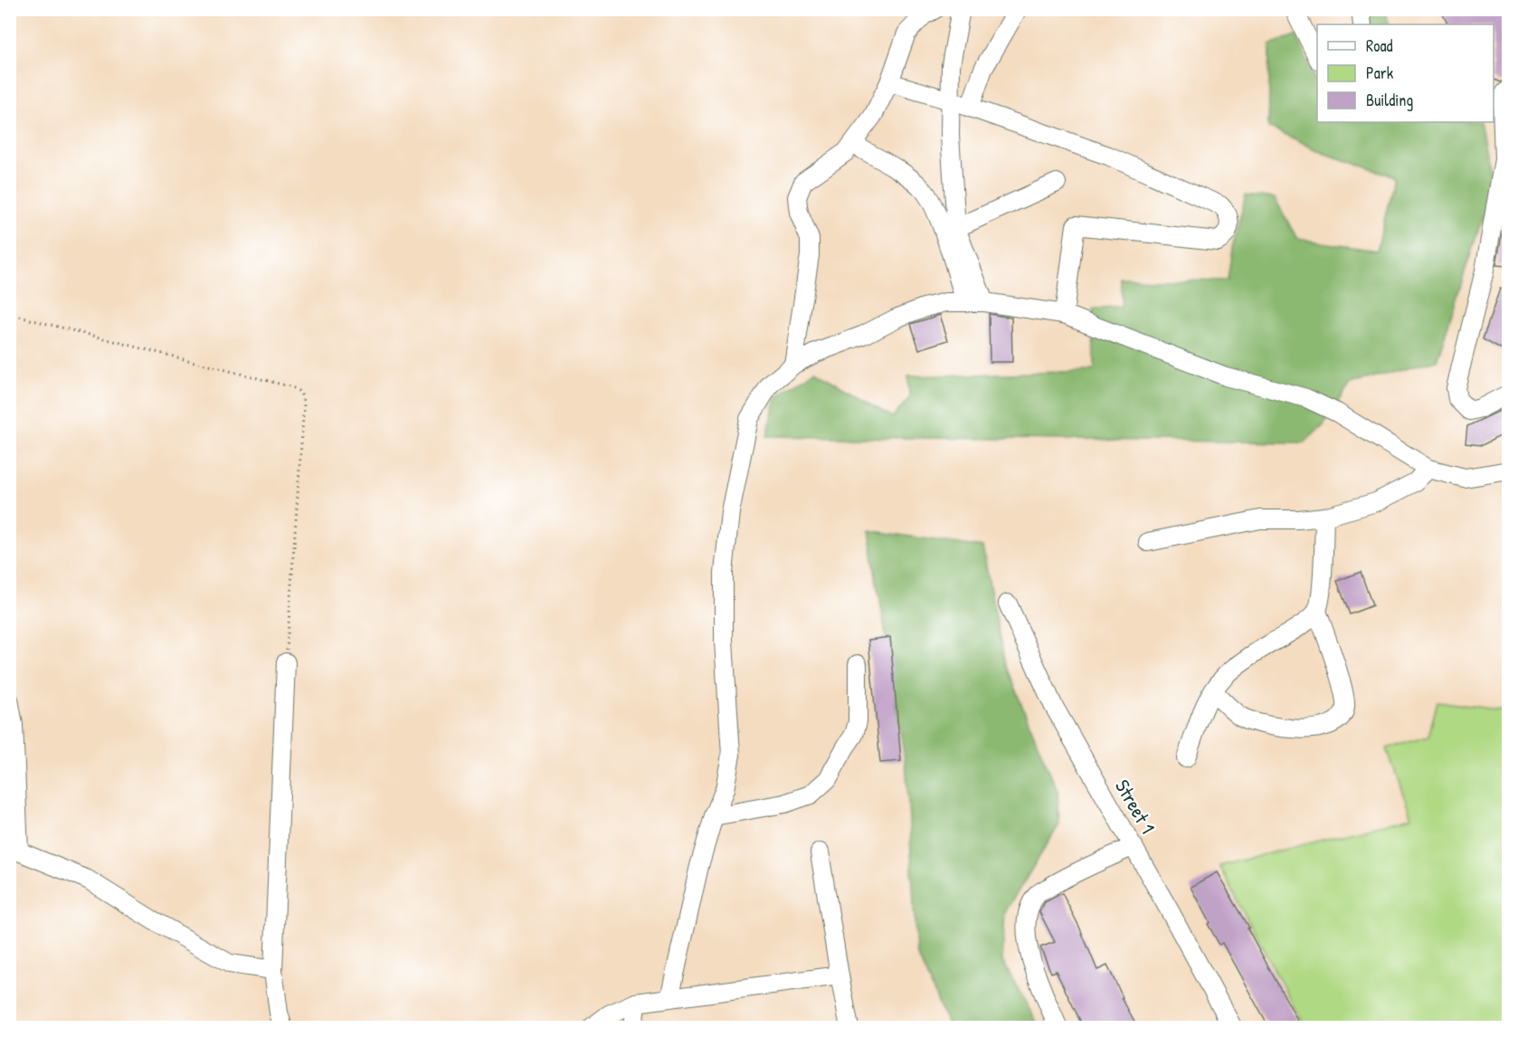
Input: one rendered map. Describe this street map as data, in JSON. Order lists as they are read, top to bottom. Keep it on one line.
{"streets":{"street":["Street 1"]},"legend":["Road","Park","Building"]}
